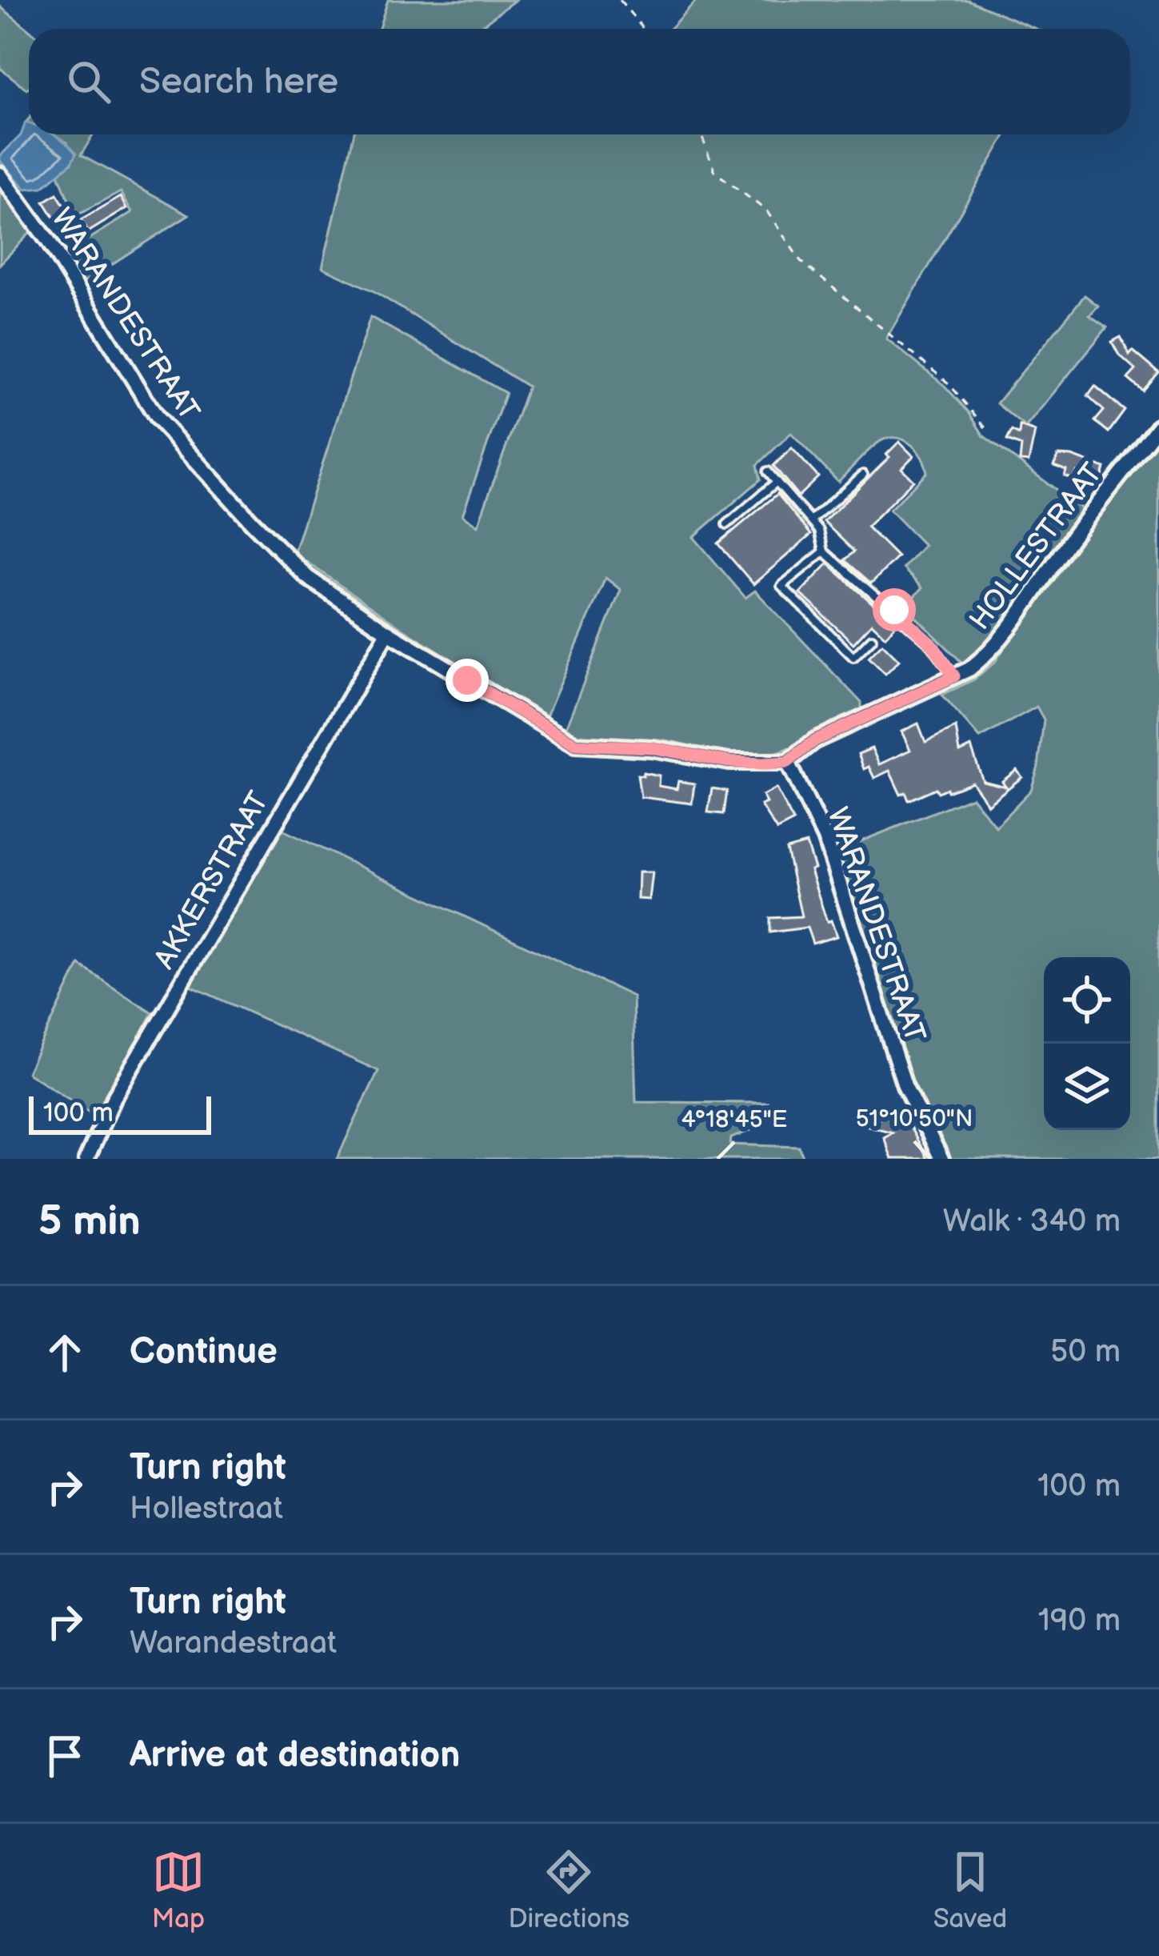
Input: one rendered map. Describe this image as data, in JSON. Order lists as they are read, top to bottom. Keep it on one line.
{"streets":{"street":["WARANDESTRAAT","HOLLESTRAAT","AKKERSTRAAT"]},"crossings":[["WARANDESTRAAT","HOLLESTRAAT"],["WARANDESTRAAT","AKKERSTRAAT"]],"scale_bar":"100 m","page":{"search":"Search here","scale":"100 m","heading":["5 min","Walk · 340 m"],"list":[["Continue","50 m"],["Turn right","Hollestraat","100 m"],["Turn right","Warandestraat","190 m"],"Arrive at destination"],"nav":["Map","Directions","Saved"]},"coordinates":["51°10'50\"N","4°18'45\"E"]}
